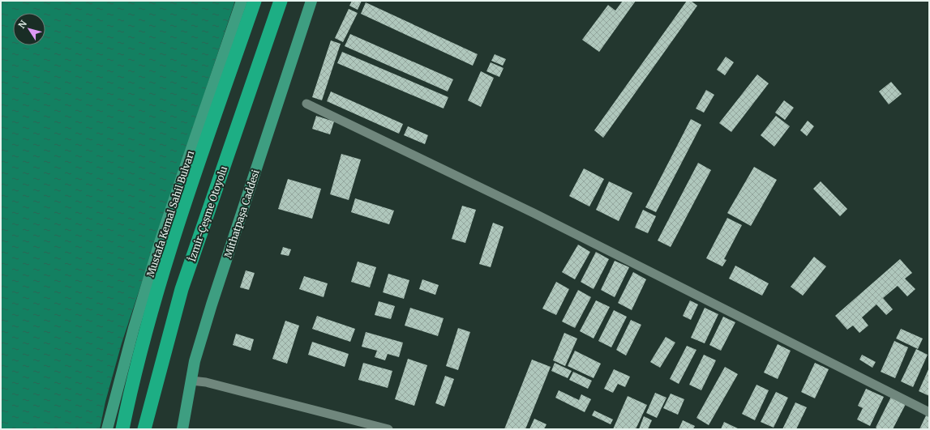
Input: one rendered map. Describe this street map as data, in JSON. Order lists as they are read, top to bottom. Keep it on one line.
{"streets":{"highway":["İzmir-Çeşme Otoyolu"],"main road":["Mustafa Kemal Sahil Bulvarı","Mithatpaşa Caddesi"]},"north":"top left"}
